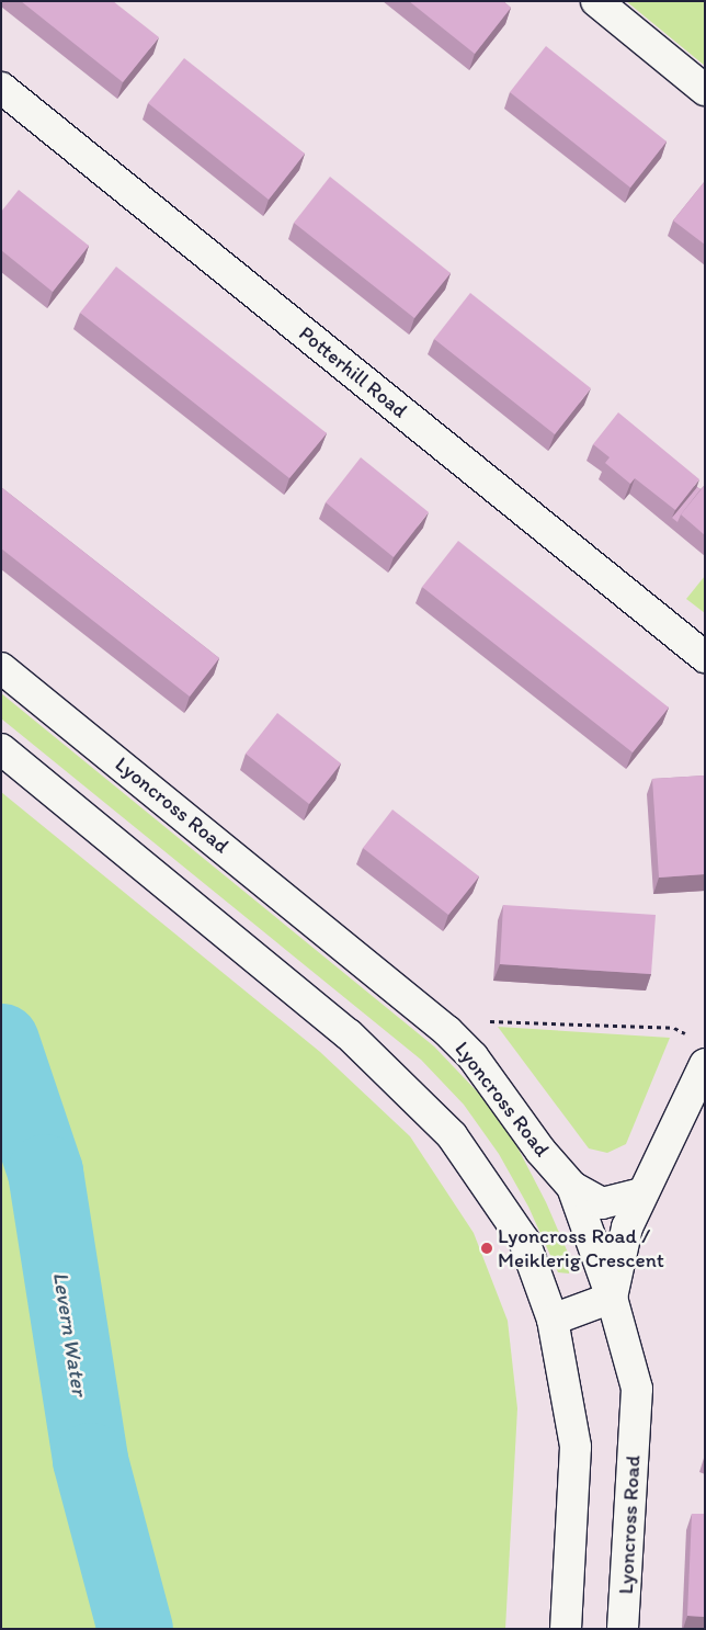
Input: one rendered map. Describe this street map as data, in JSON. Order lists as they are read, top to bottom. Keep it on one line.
{"streets":{"street":["Potterhill Road","Lyoncross Road"]},"water":["Levern Water"],"places":["Lyoncross Road / Meiklerig Crescent"]}
